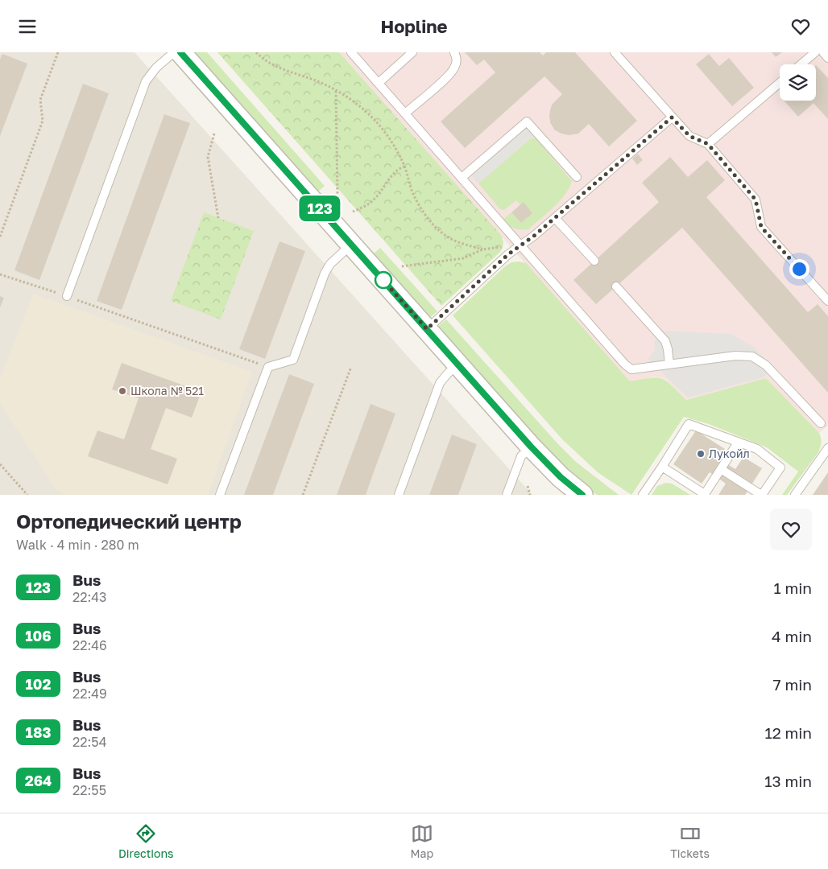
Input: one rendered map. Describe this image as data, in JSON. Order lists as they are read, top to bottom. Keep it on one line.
{"places":["Школа № 521","Лукойл"],"lines":["bus line 123"],"page":{"header":"Hopline","on_map":"123","heading":["Ортопедический центр","Walk · 4 min · 280 m"],"list":[{"mark":"123","name":"Bus","note":"22:43","value":"1 min"},{"mark":"106","name":"Bus","note":"22:46","value":"4 min"},{"mark":"102","name":"Bus","note":"22:49","value":"7 min"},{"mark":"183","name":"Bus","note":"22:54","value":"12 min"},{"mark":"264","name":"Bus","note":"22:55","value":"13 min"}],"tabs":["Directions","Map","Tickets"]}}
